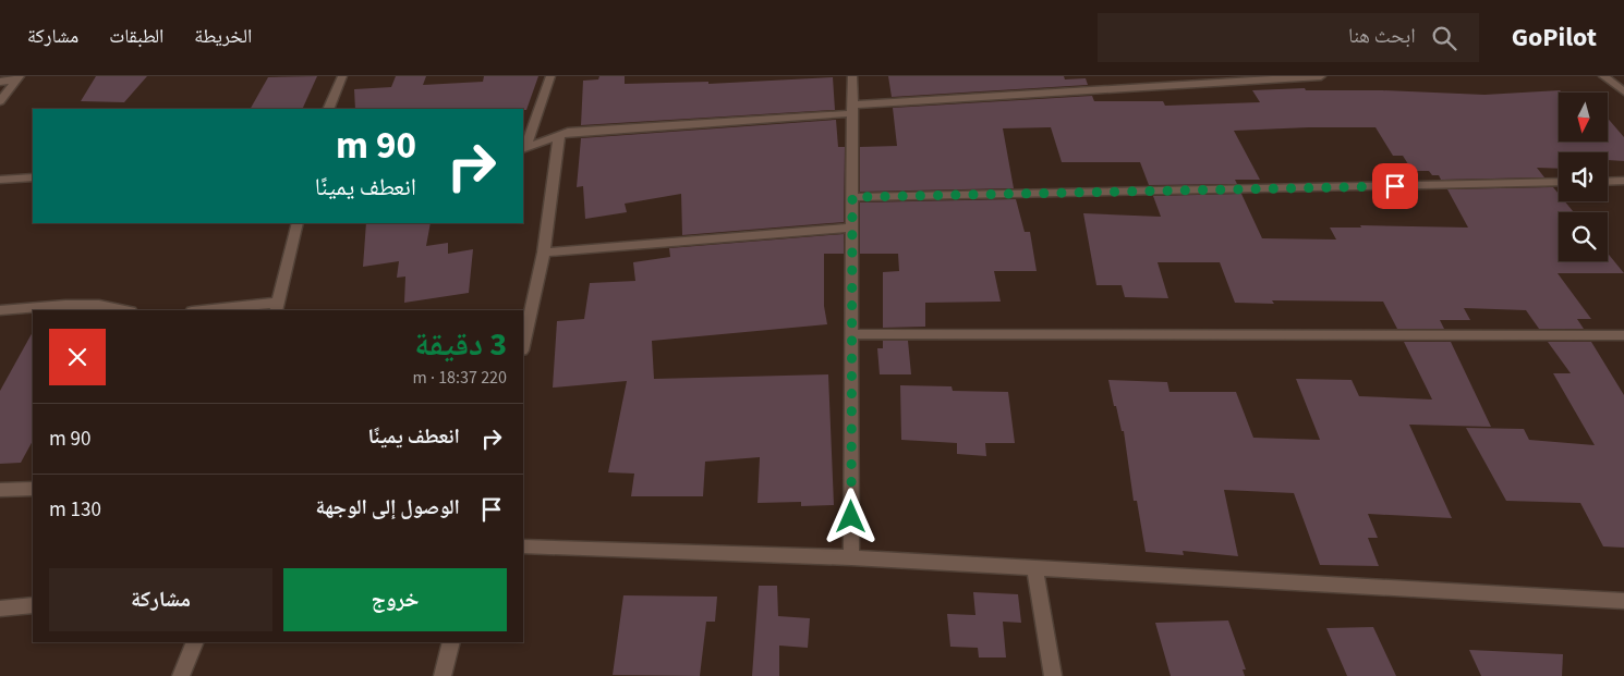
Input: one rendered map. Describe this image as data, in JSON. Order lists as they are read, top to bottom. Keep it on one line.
{"north":"bottom","page":{"header":"GoPilot","search":"ابحث هنا","nav":["الخريطة","الطبقات","مشاركة"],"turn":["90 m","انعطف يمينًا"],"heading":["3 دقيقة","220 m · 18:37"],"list":[{"name":"انعطف يمينًا","value":"90 m"},{"name":"الوصول إلى الوجهة","value":"130 m"}],"buttons":["خروج","مشاركة"]}}
